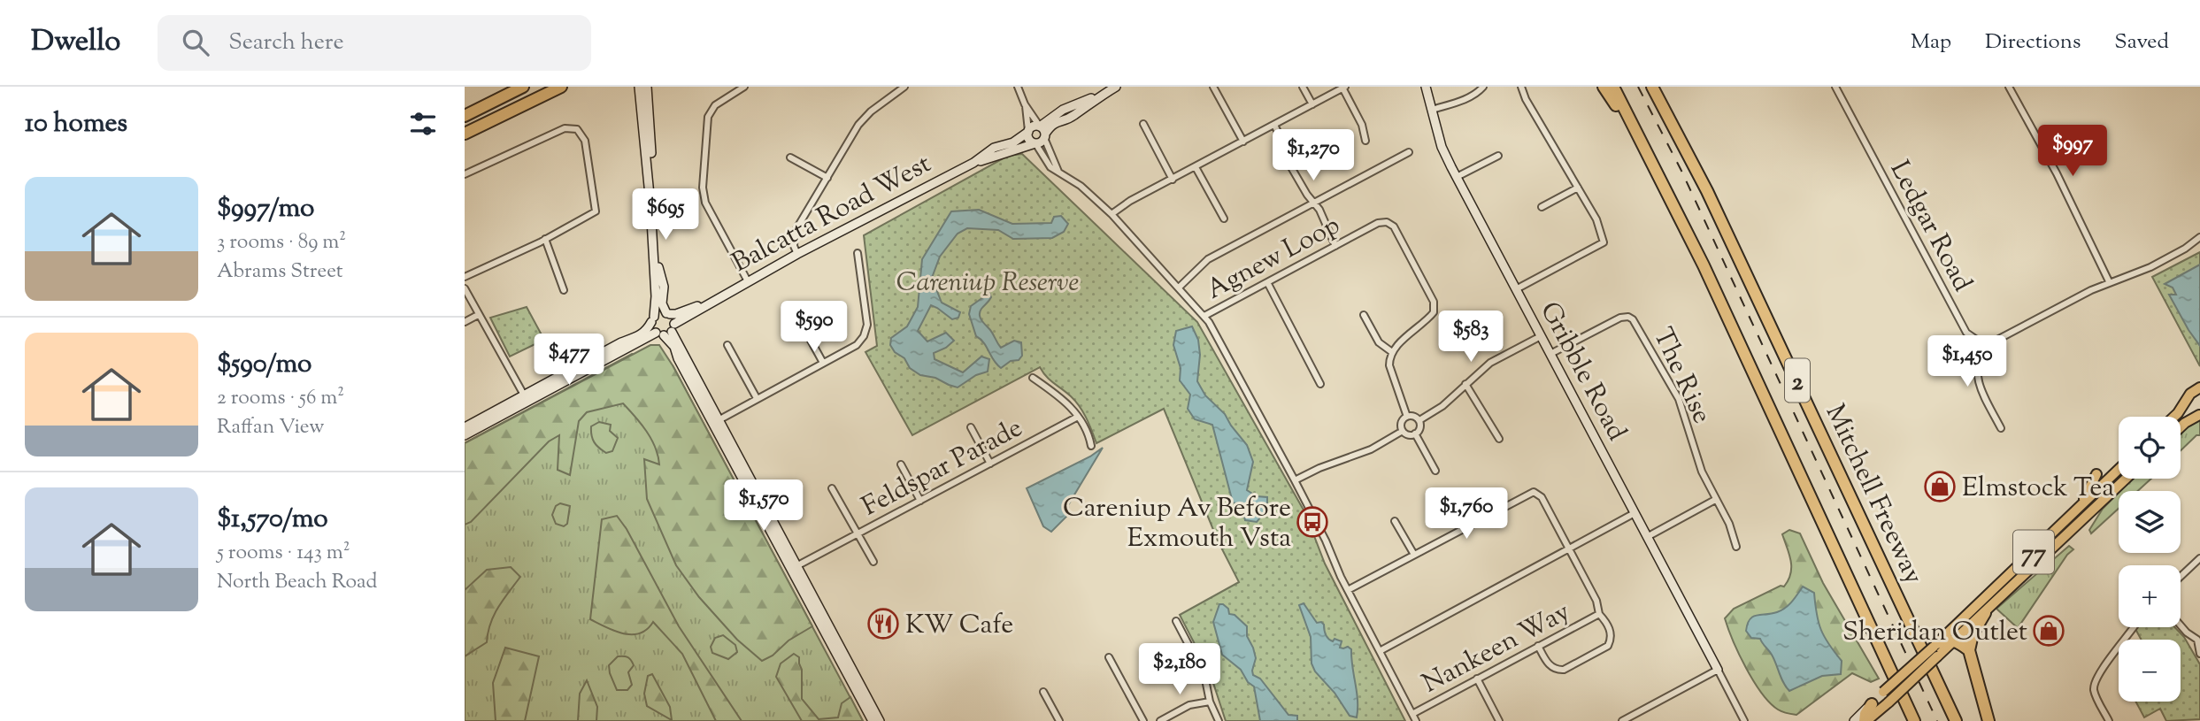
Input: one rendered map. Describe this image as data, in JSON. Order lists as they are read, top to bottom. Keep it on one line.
{"streets":{"highway":["2","Mitchell Freeway"],"main road":["Balcatta Road West","Gribble Road","77"],"street":["Ledgar Road","Agnew Loop","The Rise","Feldspar Parade","Nankeen Way"]},"crossings":[["Gribble Road","The Rise"]],"parks":["Careniup Reserve"],"places":{"shop":["Elmstock Tea","Sheridan Outlet"],"bus stop":["Careniup Av Before Exmouth Vsta"],"restaurant":["KW Cafe"]},"page":{"header":"Dwello","search":"Search here","nav":["Map","Directions","Saved"],"heading":"10 homes","price":["$997","$1,270","$695","$590","$583","$477","$1,450","$1,570","$1,760","$2,180"],"list":[{"name":"$997/mo","note":"3 rooms · 89 m² · Abrams Street"},{"name":"$590/mo","note":"2 rooms · 56 m² · Raffan View"},{"name":"$1,570/mo","note":"5 rooms · 143 m² · North Beach Road"}],"map_buttons":["+","−"]}}
